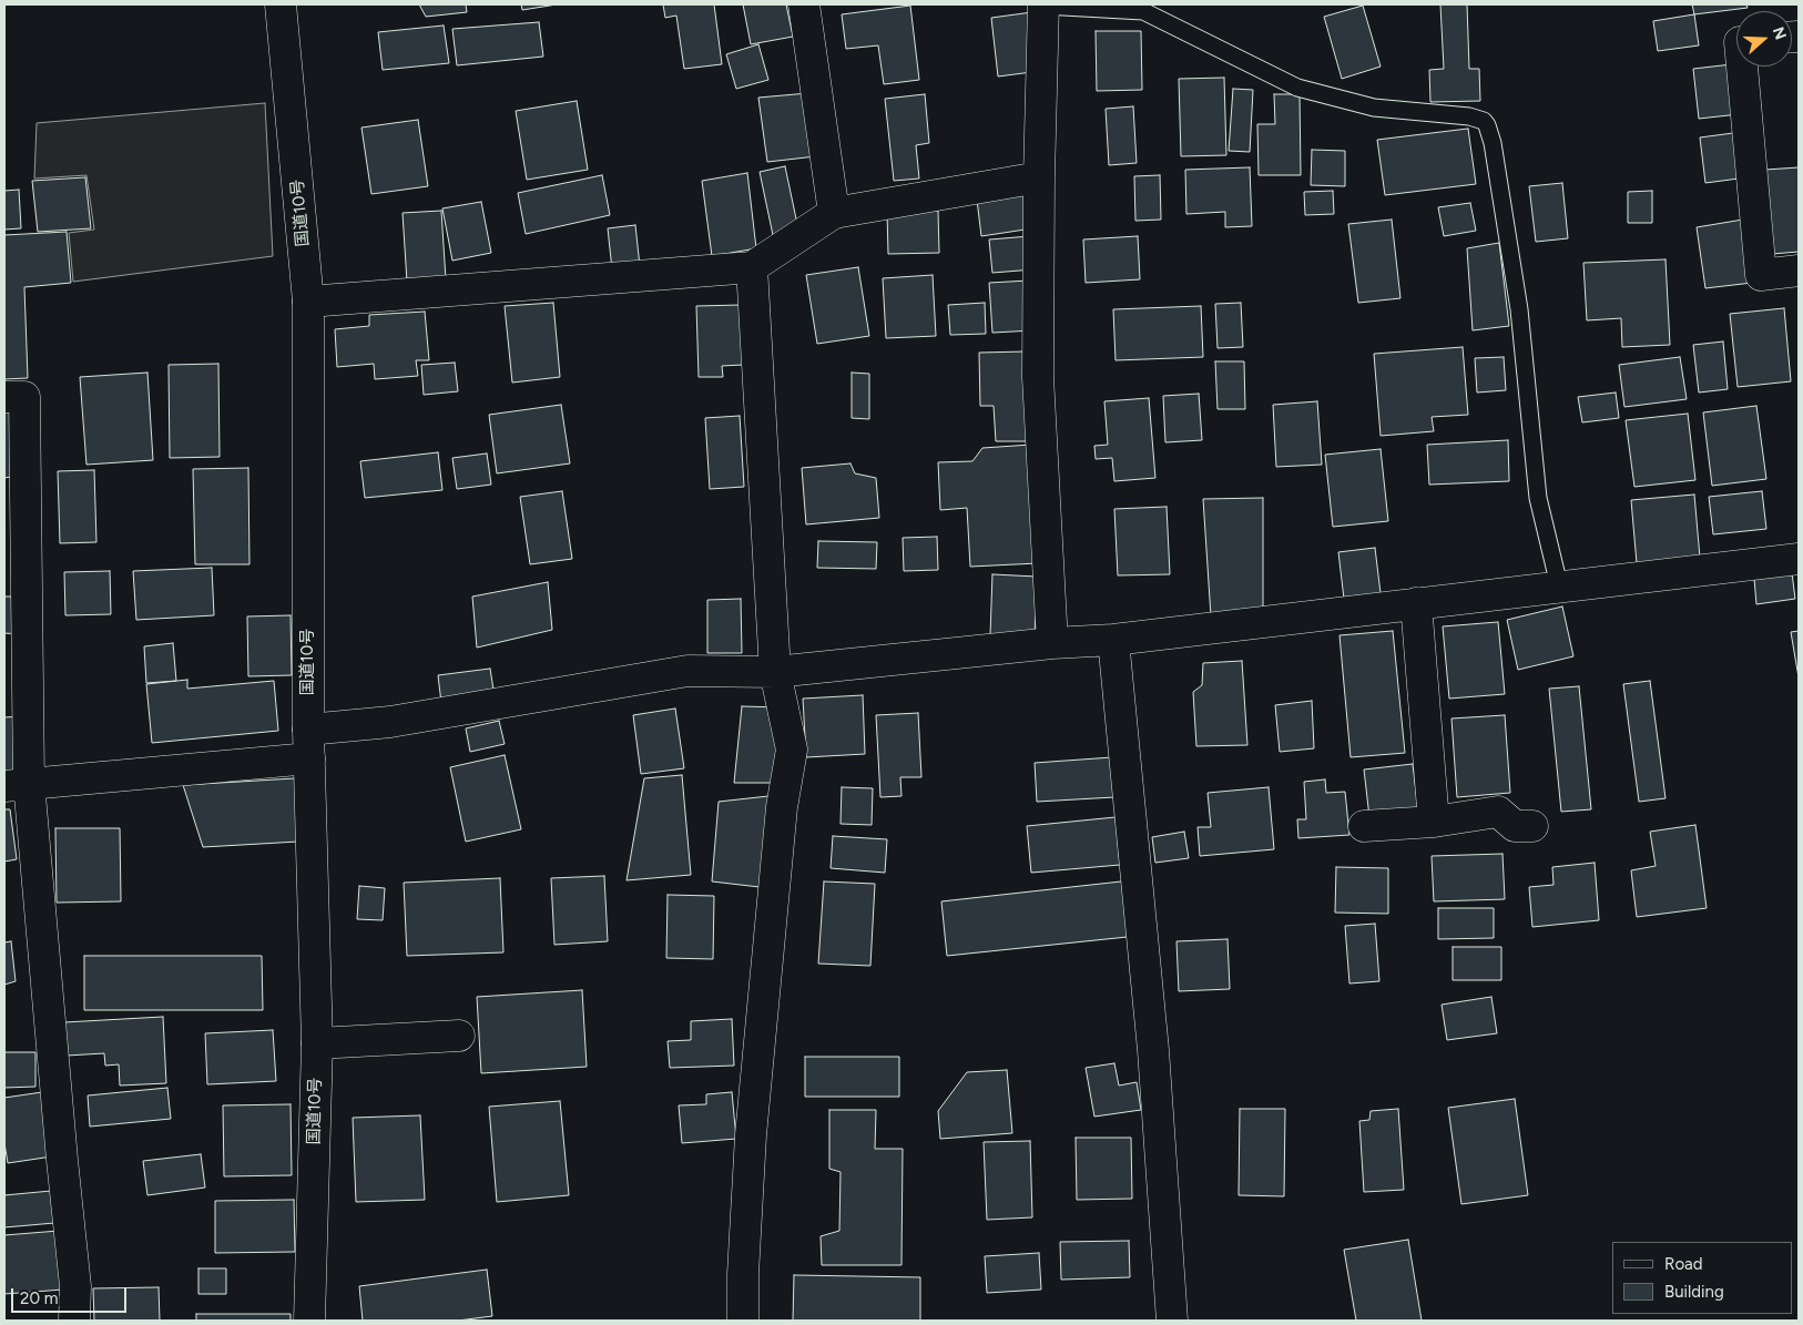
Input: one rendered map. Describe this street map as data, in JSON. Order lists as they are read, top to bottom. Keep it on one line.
{"streets":{"main road":["国道10号"]},"legend":["Road","Building"],"scale_bar":"20 m","north":"right"}
